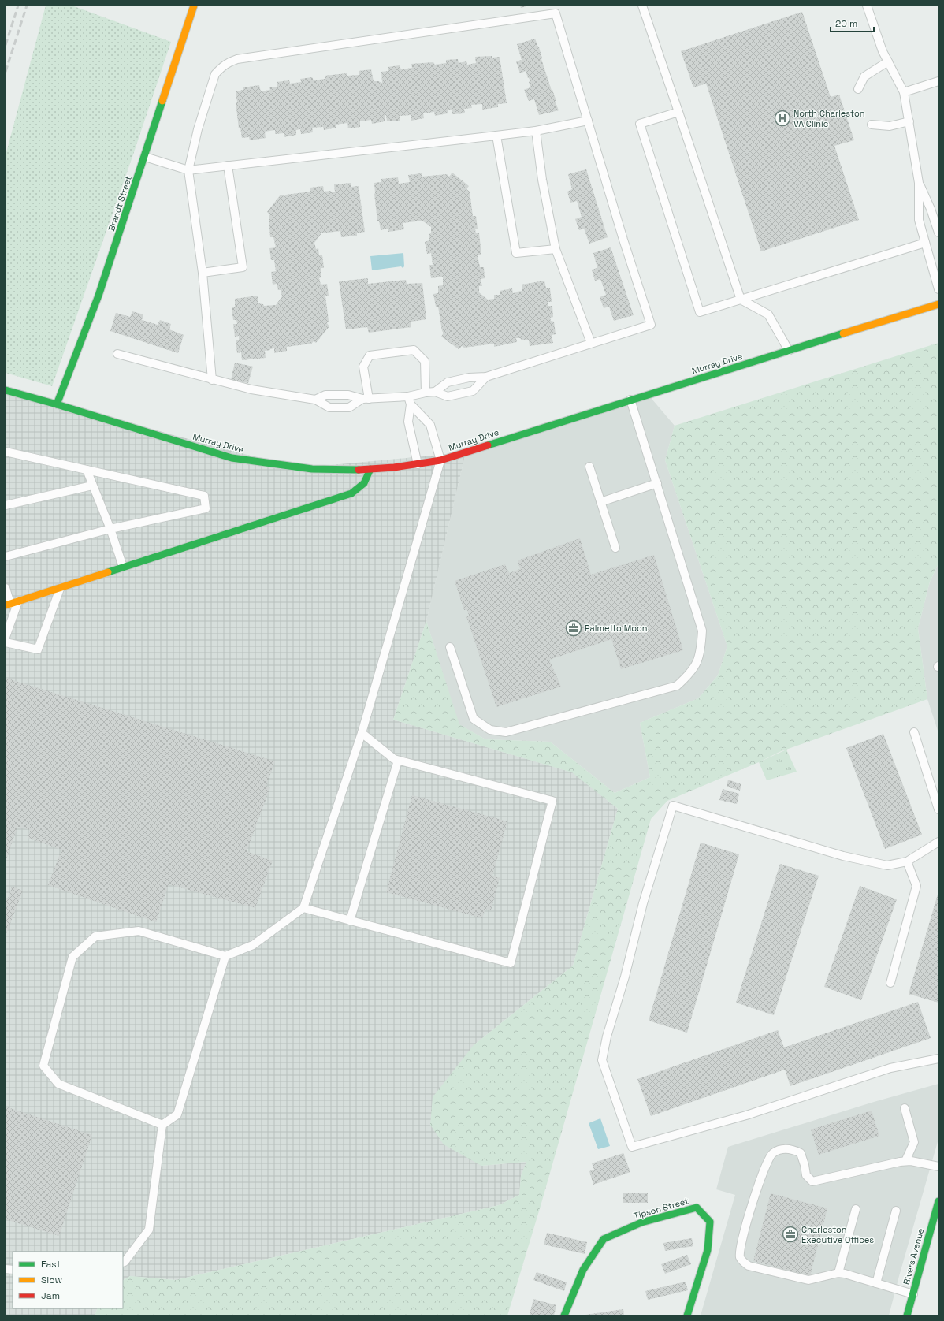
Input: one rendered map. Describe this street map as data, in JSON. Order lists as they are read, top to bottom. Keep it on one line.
{"streets":{"street":["Brandt Street","Murray Drive","Tipson Street","Rivers Avenue"]},"crossings":[["Brandt Street","Murray Drive"]],"places":{"hospital":["North Charleston VA Clinic"],"office":["Palmetto Moon","Charleston Executive Offices"]},"legend":["Fast","Slow","Jam"],"scale_bar":"20 m"}
